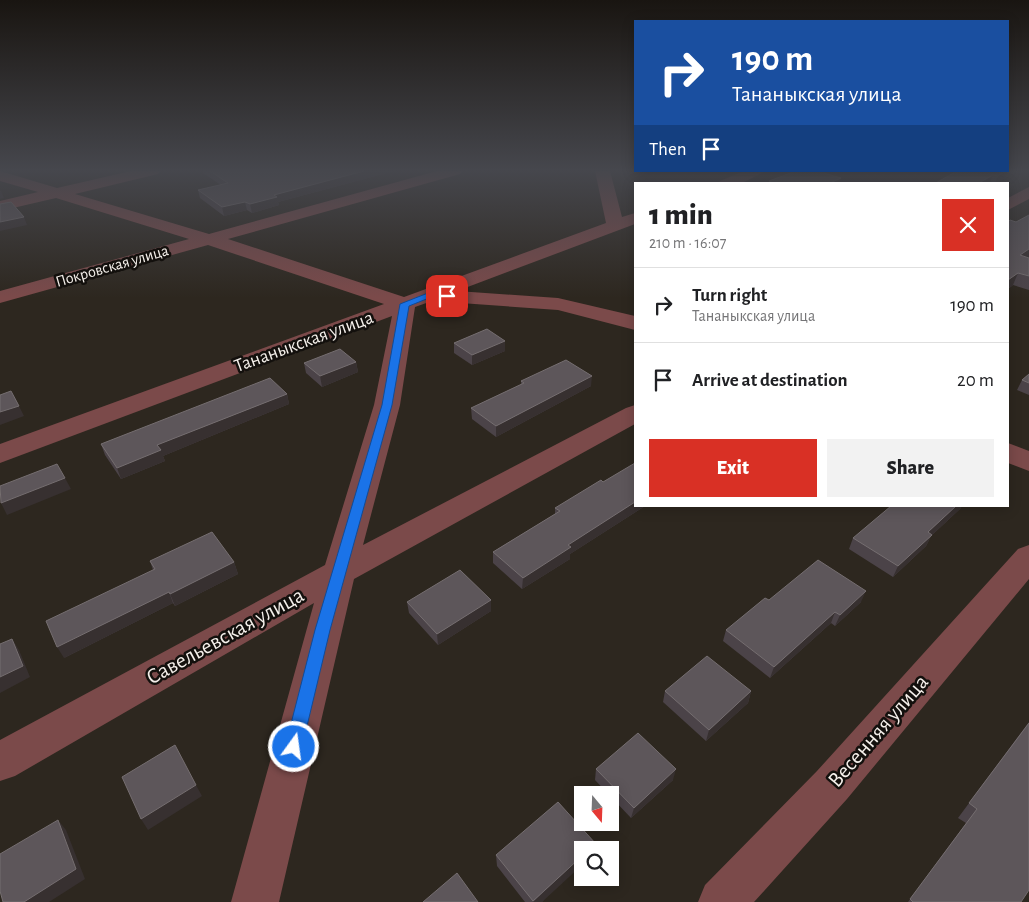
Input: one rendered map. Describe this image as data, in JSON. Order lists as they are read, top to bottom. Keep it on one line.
{"streets":{"street":["Покровская улица","Тананыкская улица","Савельевская улица","Весенняя улица"]},"north":"bottom","page":{"turn":["190 m","Тананыкская улица"],"then":"Then","heading":["1 min","210 m · 16:07"],"list":[{"name":"Turn right","note":"Тананыкская улица","value":"190 m"},{"name":"Arrive at destination","value":"20 m"}],"buttons":["Exit","Share"]}}
